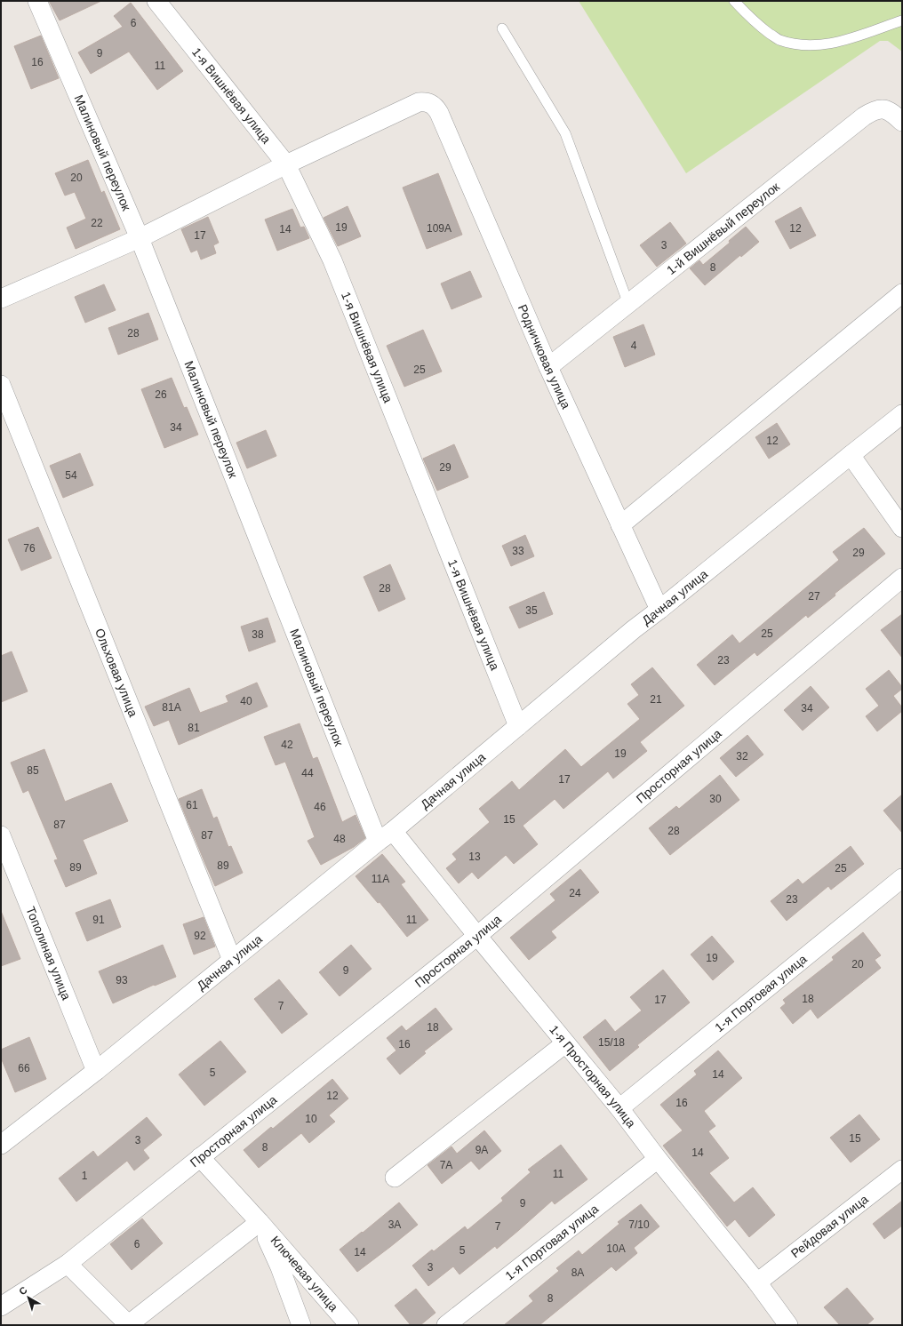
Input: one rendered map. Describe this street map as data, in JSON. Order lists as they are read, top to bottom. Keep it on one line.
{"streets":{"street":["1-я Вишнёвая улица","Малиновый переулок","1-й Вишнёвый переулок","Родничковая улица","Дачная улица","Ольховая улица","Просторная улица","Тополиная улица","1-я Портовая улица","1-я Просторная улица","Рейдовая улица","Ключевая улица"]},"crossings":[["1-я Вишнёвая улица","Родничковая улица"],["1-я Вишнёвая улица","Дачная улица"],["Малиновый переулок","Дачная улица"],["1-й Вишнёвый переулок","Родничковая улица"],["Родничковая улица","Дачная улица"],["Дачная улица","Ольховая улица"],["Дачная улица","Тополиная улица"],["Дачная улица","1-я Просторная улица"],["Просторная улица","1-я Просторная улица"],["Просторная улица","Ключевая улица"],["1-я Портовая улица","1-я Просторная улица"],["1-я Просторная улица","Рейдовая улица"]],"house_numbers":["6","9","16","11","20","22","19","109А","12","14","17","3","8","28","4","25","26","34","12","29","54","76","33","29","28","27","35","25","38","23","21","40","81А","34","81","42","19","32","85","44","17","30","61","46","15","87","28","87","48","13","89","89","25","11А","24","23","91","11","92","19","20","9","93","18","17","7","18","15/18","16","66","5","14","12","16","10","15","3","8","9А","14","7А","11","1","9","3А","7/10","7","6","10А","5","14","3","8А","8"],"north":"top left"}
